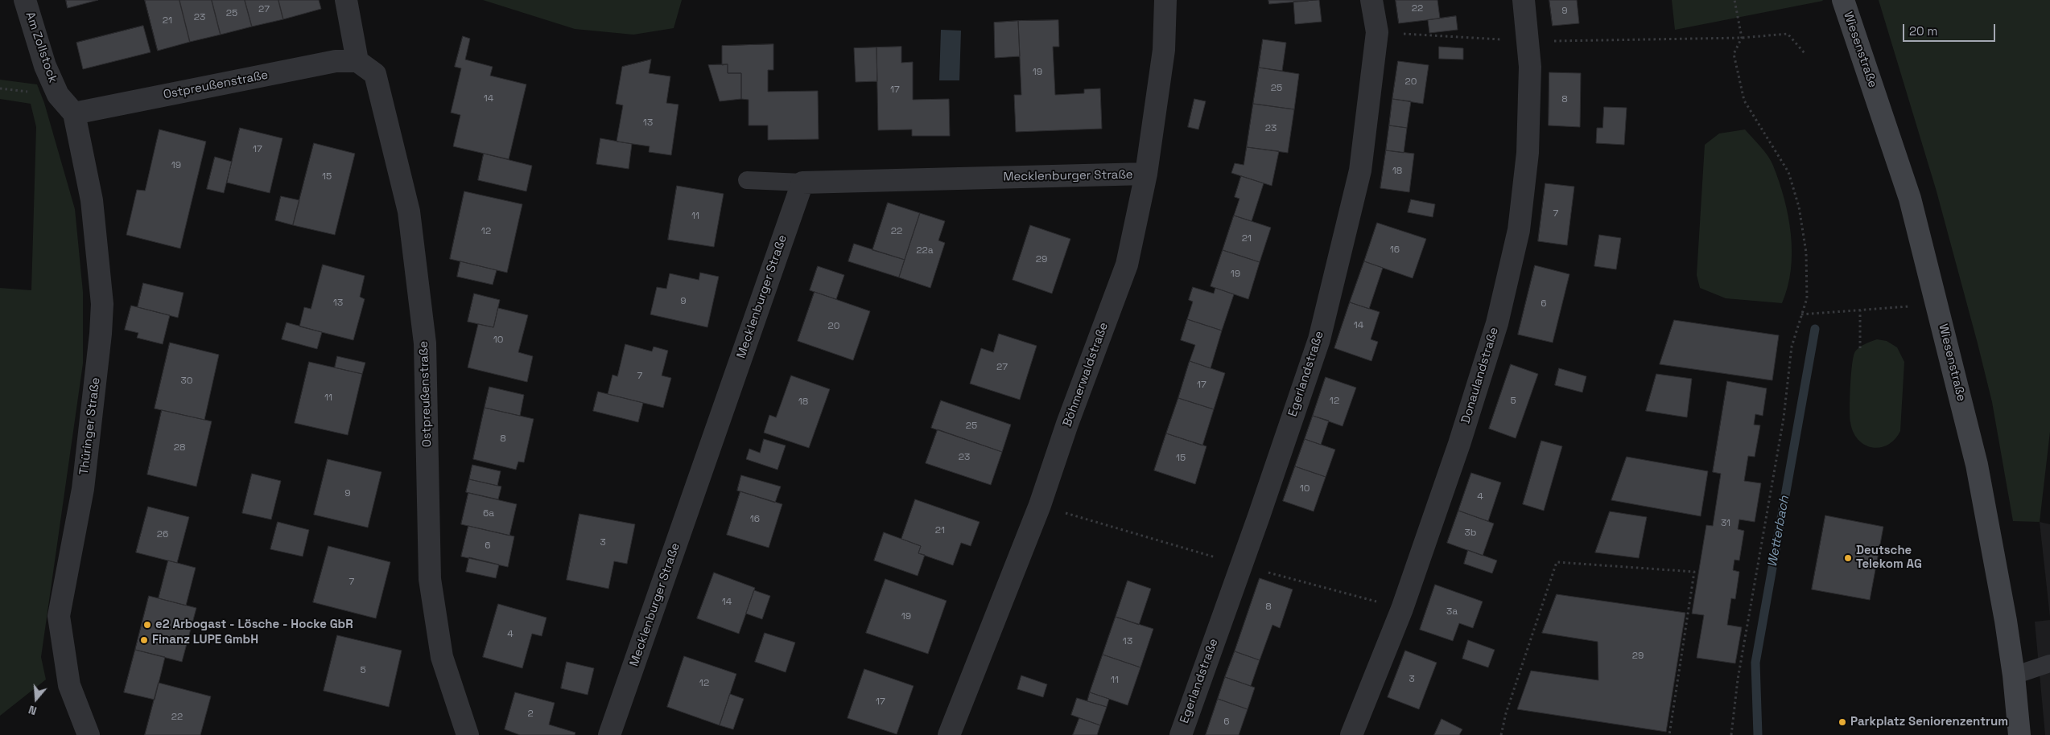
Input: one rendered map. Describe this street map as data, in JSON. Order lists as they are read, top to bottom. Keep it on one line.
{"streets":{"main road":["Wiesenstraße"],"street":["Am Zollstock","Ostpreußenstraße","Mecklenburger Straße","Egerlandstraße","Böhmerwaldstraße","Donaulandstraße","Thüringer Straße"]},"crossings":[["Am Zollstock","Ostpreußenstraße"],["Am Zollstock","Thüringer Straße"],["Ostpreußenstraße","Thüringer Straße"],["Mecklenburger Straße","Böhmerwaldstraße"]],"water":["Wetterbach"],"places":["Deutsche Telekom AG","e2 Arbogast - Lösche - Hocke GbR","Finanz LUPE GmbH","Parkplatz Seniorenzentrum"],"house_numbers":["22","27","9","25","23","21","19","20","25","17","14","8","13","23","17","19","18","15","7","11","12","22","21","16","22a","29","19","9","13","6","14","20","10","27","7","30","17","11","12","5","18","25","8","28","23","15","10","9","4","6a","16","31","21","3b","26","3","6","7","14","8","3a","19","4","13","29","5","3","11","12","17","2","22","6"],"scale_bar":"20 m","north":"bottom"}
